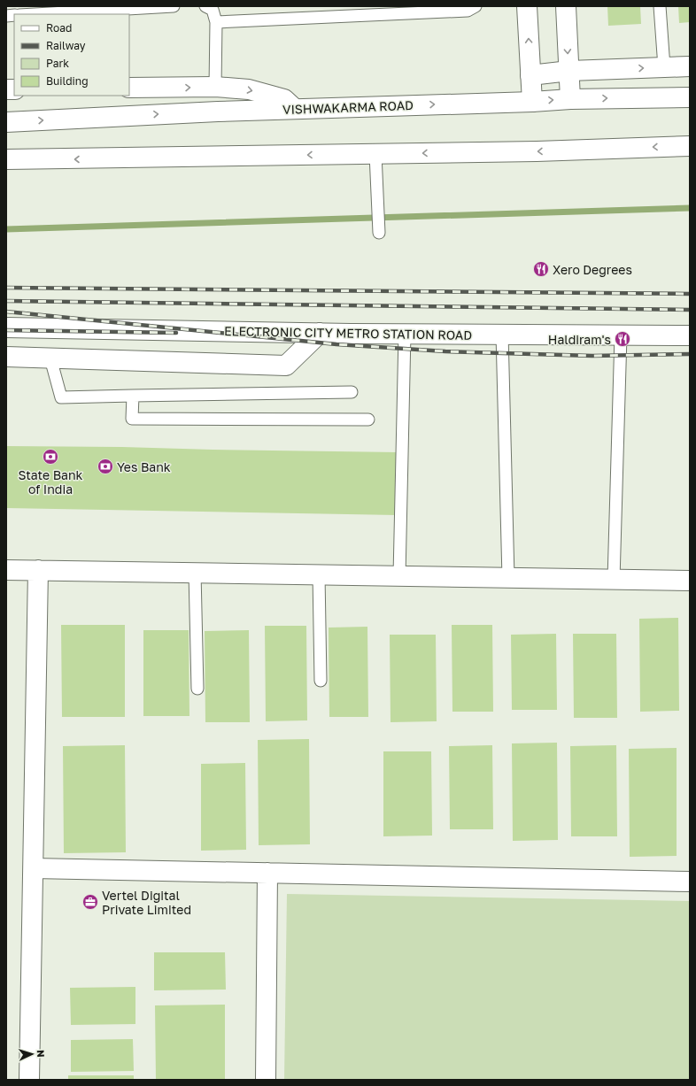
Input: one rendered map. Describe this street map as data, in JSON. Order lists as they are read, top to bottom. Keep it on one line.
{"streets":{"street":["VISHWAKARMA ROAD","ELECTRONIC CITY METRO STATION ROAD"]},"places":{"restaurant":["Xero Degrees","Haldiram's"],"bank":["State Bank of India","Yes Bank"],"office":["Vertel Digital Private Limited"]},"legend":["Road","Railway","Park","Building"],"north":"right"}
